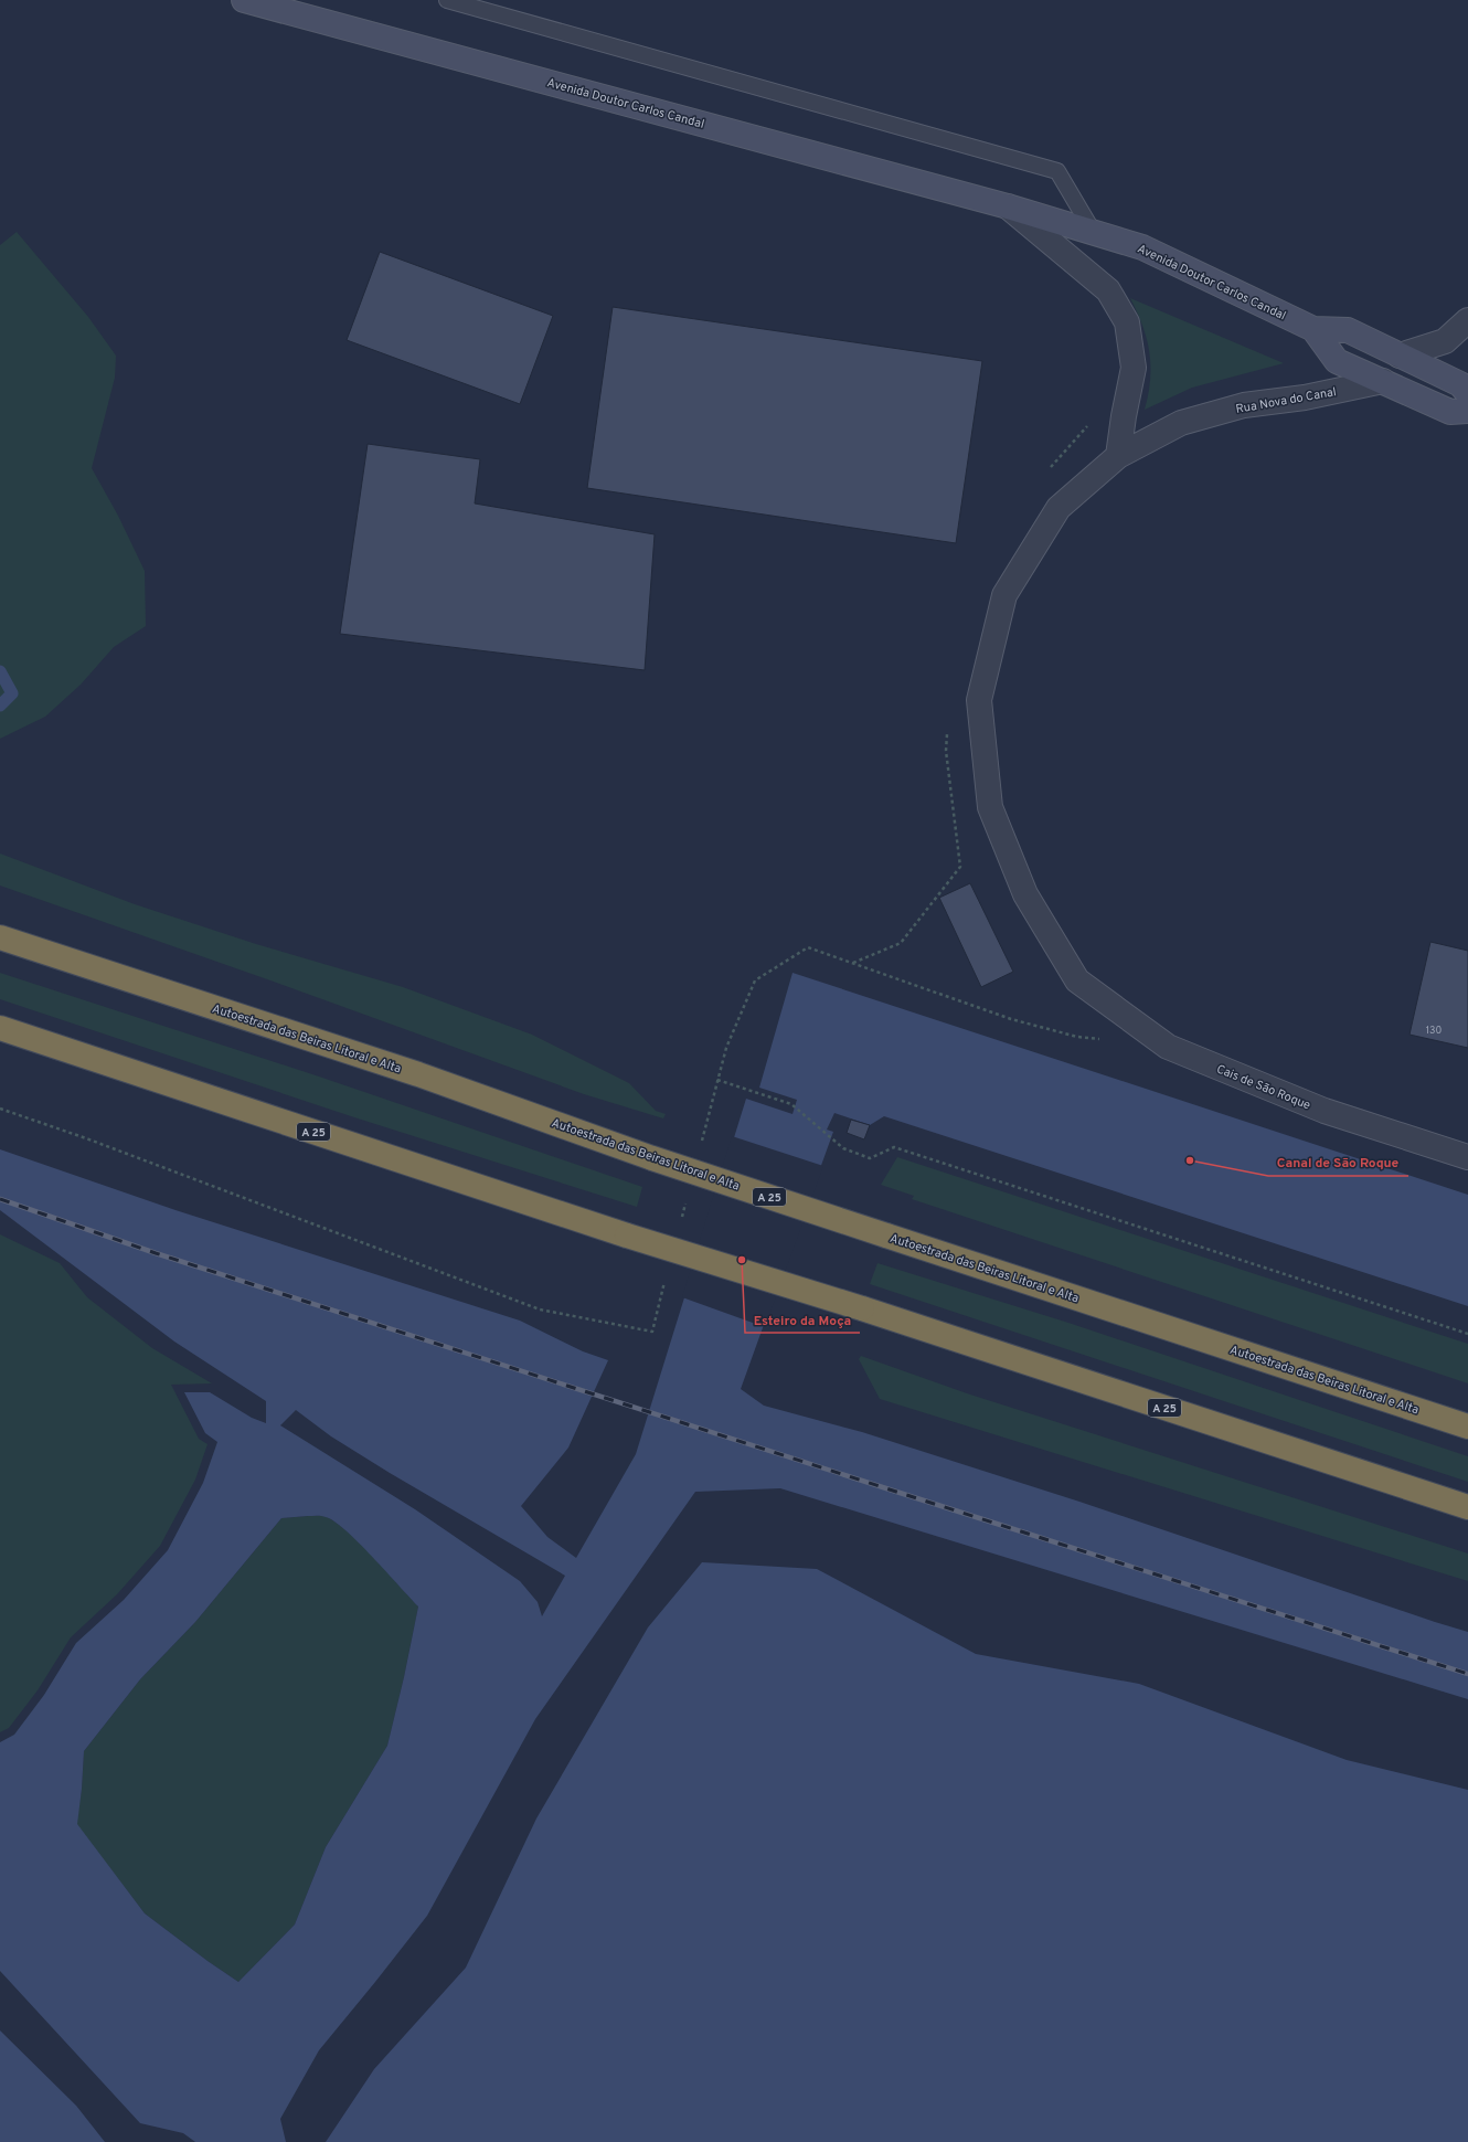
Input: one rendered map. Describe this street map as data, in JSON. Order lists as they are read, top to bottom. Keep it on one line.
{"streets":{"highway":["Autoestrada das Beiras Litoral e Alta","A 25"],"street":["Avenida Doutor Carlos Candal","Rua Nova do Canal","Cais de São Roque"]},"crossings":[["Avenida Doutor Carlos Candal","Rua Nova do Canal"],["Rua Nova do Canal","Cais de São Roque"]],"places":["Canal de São Roque","Esteiro da Moça"],"house_numbers":["130"]}
